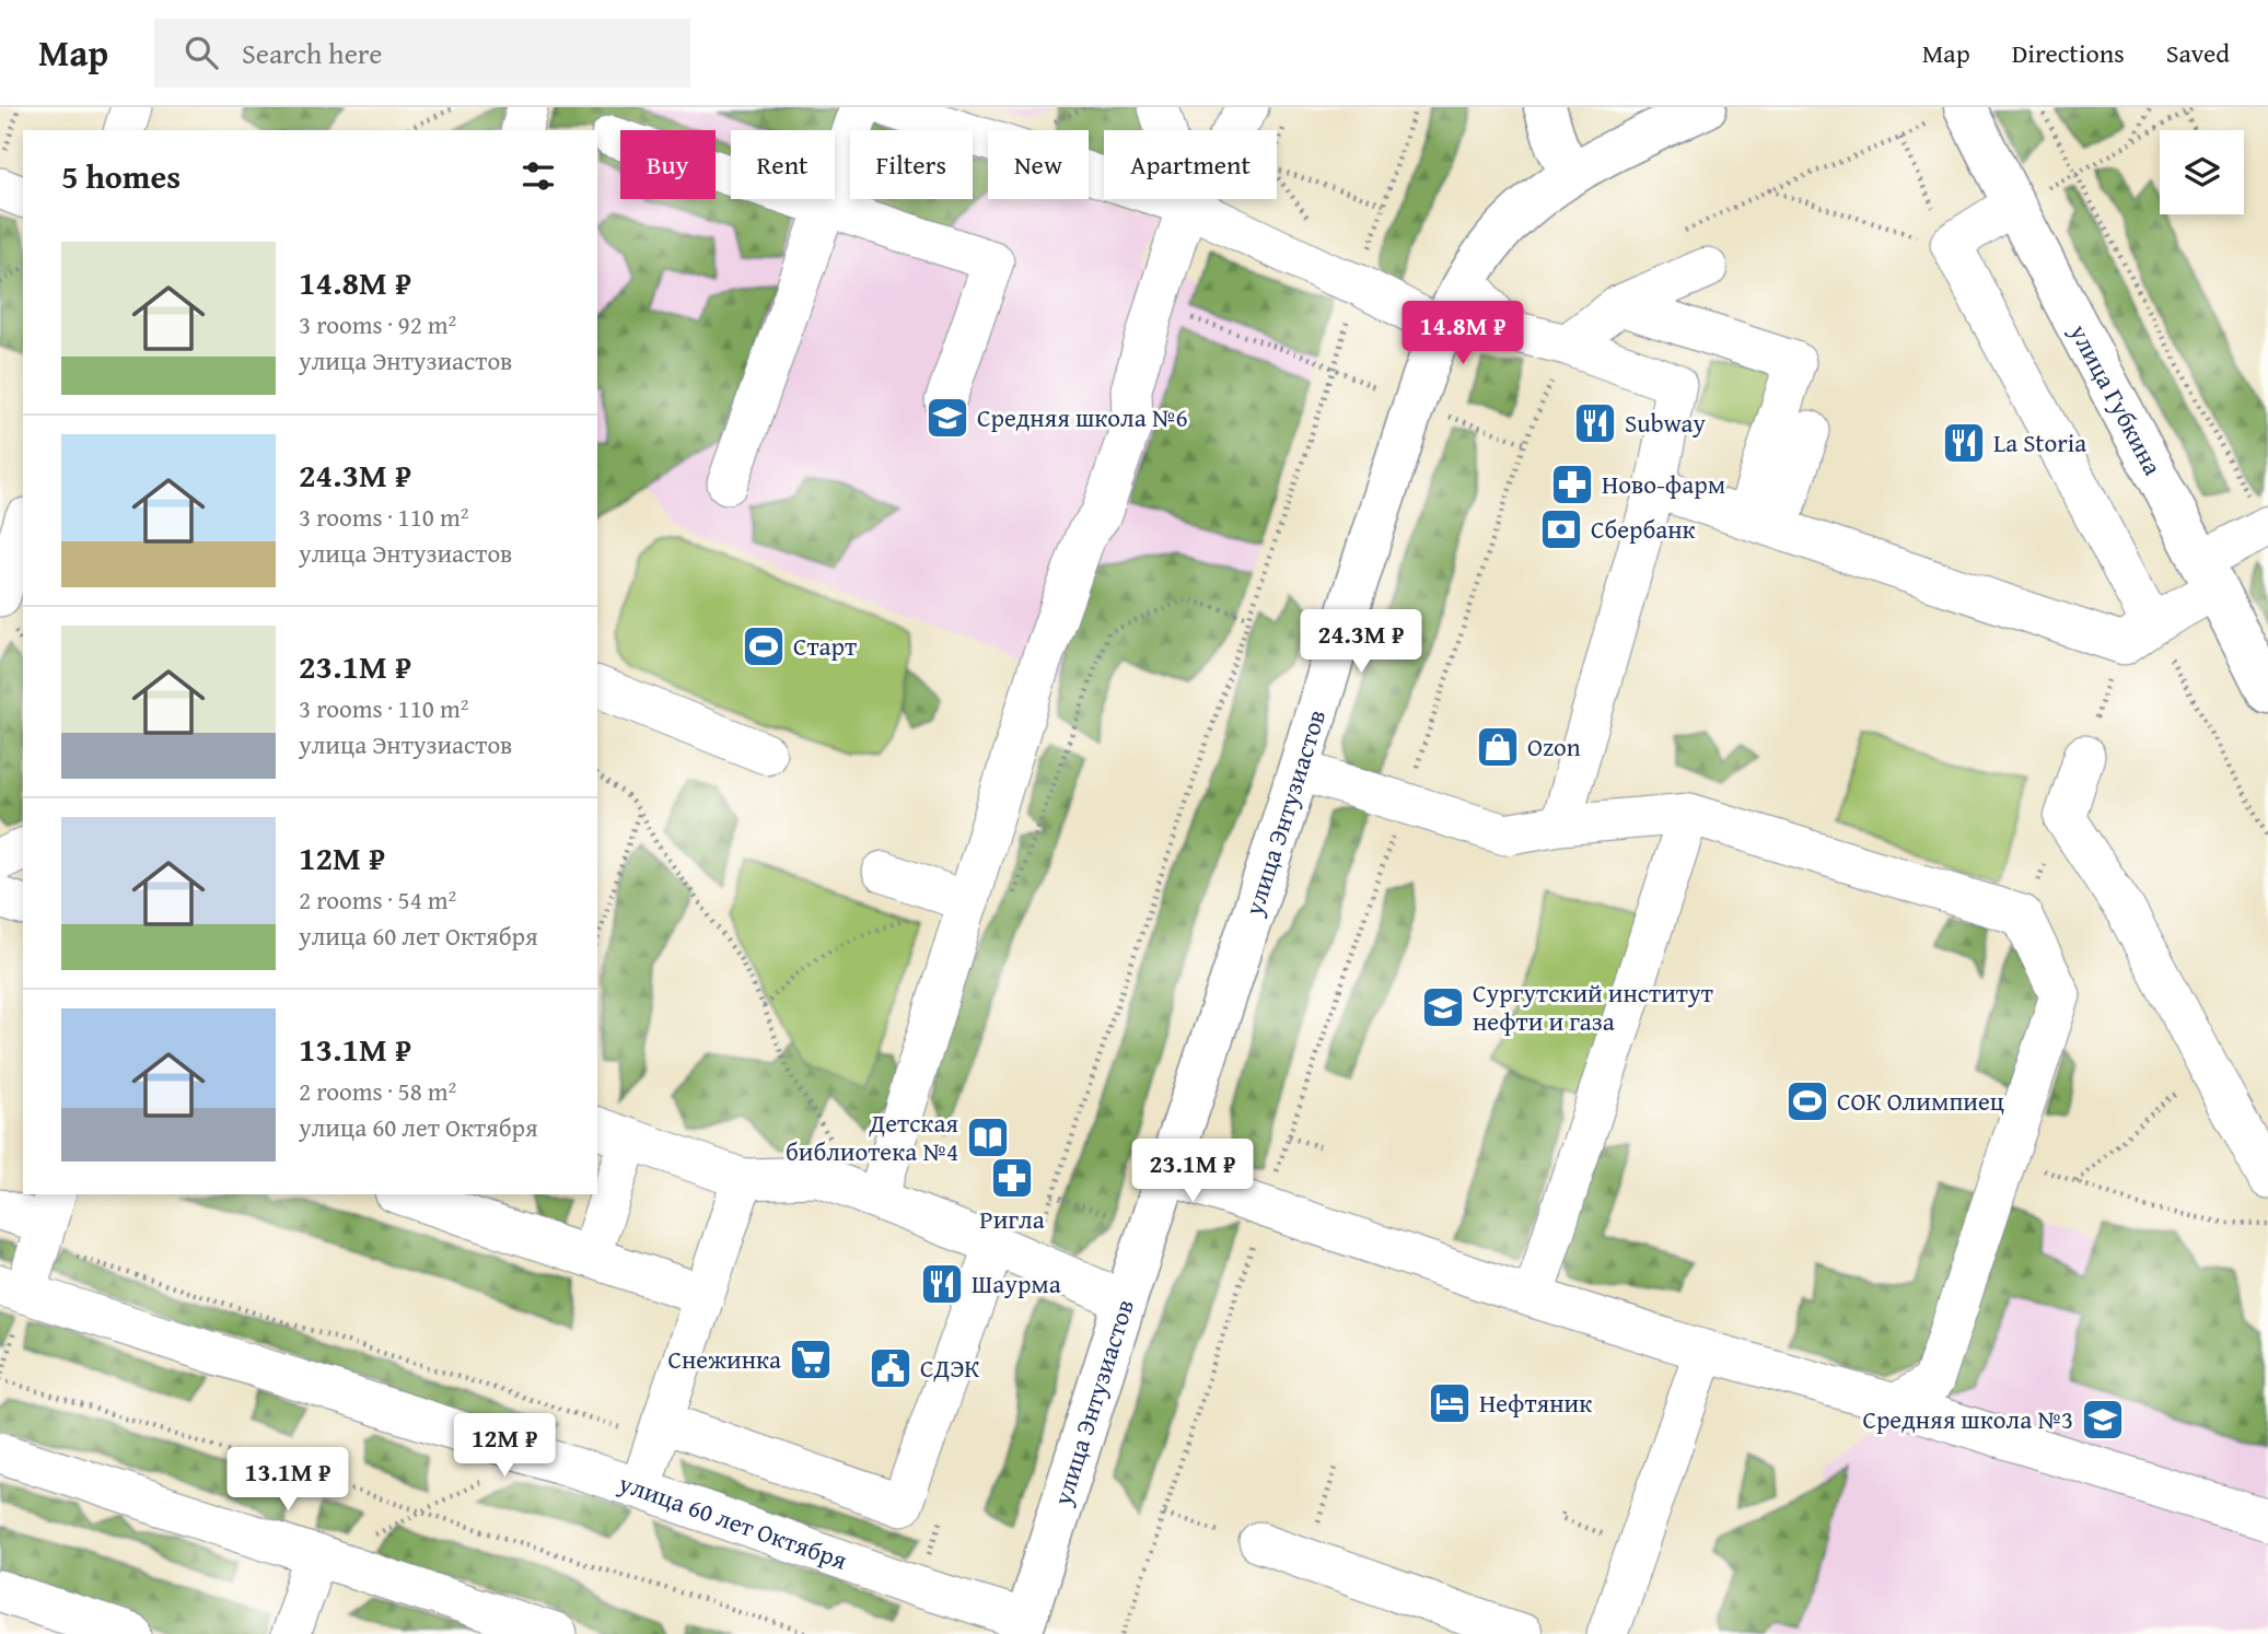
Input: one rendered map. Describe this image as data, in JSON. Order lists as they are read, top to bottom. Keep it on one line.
{"streets":{"main road":["улица Губкина","улица Энтузиастов"],"street":["улица 60 лет Октября"]},"crossings":[["улица Энтузиастов","улица 60 лет Октября"]],"places":{"school or university":["Средняя школа №6","Сургутский институт нефти и газа","Средняя школа №3"],"restaurant":["Subway","La Storia","Шаурма"],"pharmacy":["Ново-фарм","Ригла"],"bank":["Сбербанк"],"sports":["Старт","СОК Олимпиец"],"shop":["Ozon"],"library":["Детская библиотека №4"],"supermarket":["Снежинка"],"public building":["СДЭК"],"hotel":["Нефтяник"]},"page":{"header":"Map","search":"Search here","nav":["Map","Directions","Saved"],"chip":["Buy","Rent","Filters","New","Apartment"],"heading":"5 homes","list":[{"name":"14.8M ₽","note":"3 rooms · 92 m² · улица Энтузиастов"},{"name":"24.3M ₽","note":"3 rooms · 110 m² · улица Энтузиастов"},{"name":"23.1M ₽","note":"3 rooms · 110 m² · улица Энтузиастов"},{"name":"12M ₽","note":"2 rooms · 54 m² · улица 60 лет Октября"},{"name":"13.1M ₽","note":"2 rooms · 58 m² · улица 60 лет Октября"}],"price":["14.8M ₽","24.3M ₽","23.1M ₽","12M ₽","13.1M ₽"]}}
